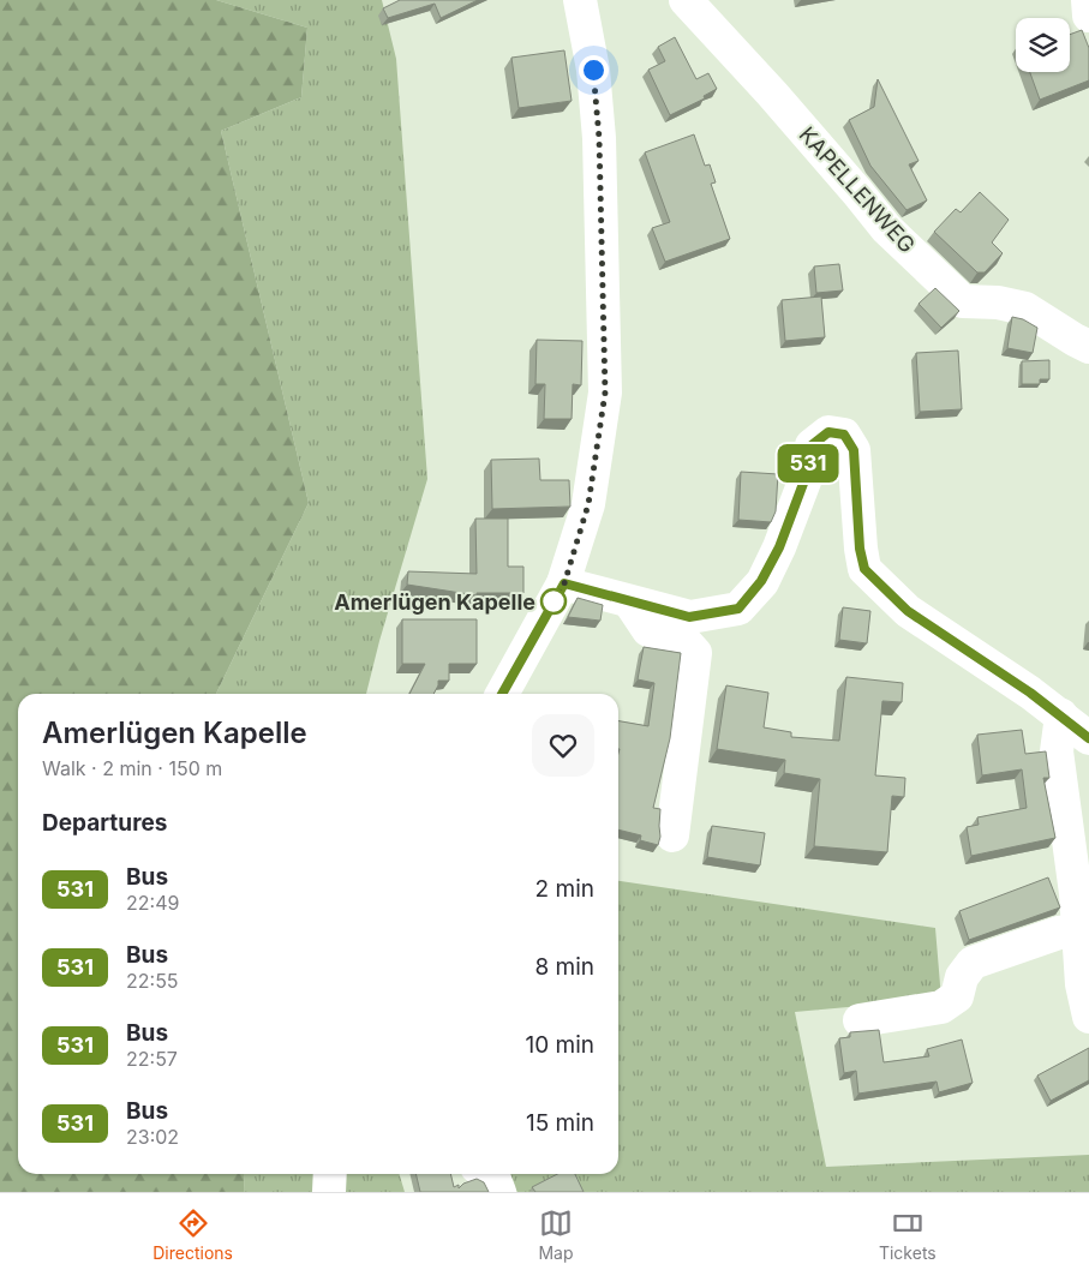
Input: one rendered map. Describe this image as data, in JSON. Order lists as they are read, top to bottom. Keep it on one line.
{"streets":{"street":["KAPELLENWEG"]},"places":["Amerlügen Kapelle"],"lines":["bus line 531"],"page":{"on_map":"531","heading":[["Amerlügen Kapelle","Walk · 2 min · 150 m"],"Departures"],"list":[{"mark":"531","name":"Bus","note":"22:49","value":"2 min"},{"mark":"531","name":"Bus","note":"22:55","value":"8 min"},{"mark":"531","name":"Bus","note":"22:57","value":"10 min"},{"mark":"531","name":"Bus","note":"23:02","value":"15 min"}],"tabs":["Directions","Map","Tickets"]}}
